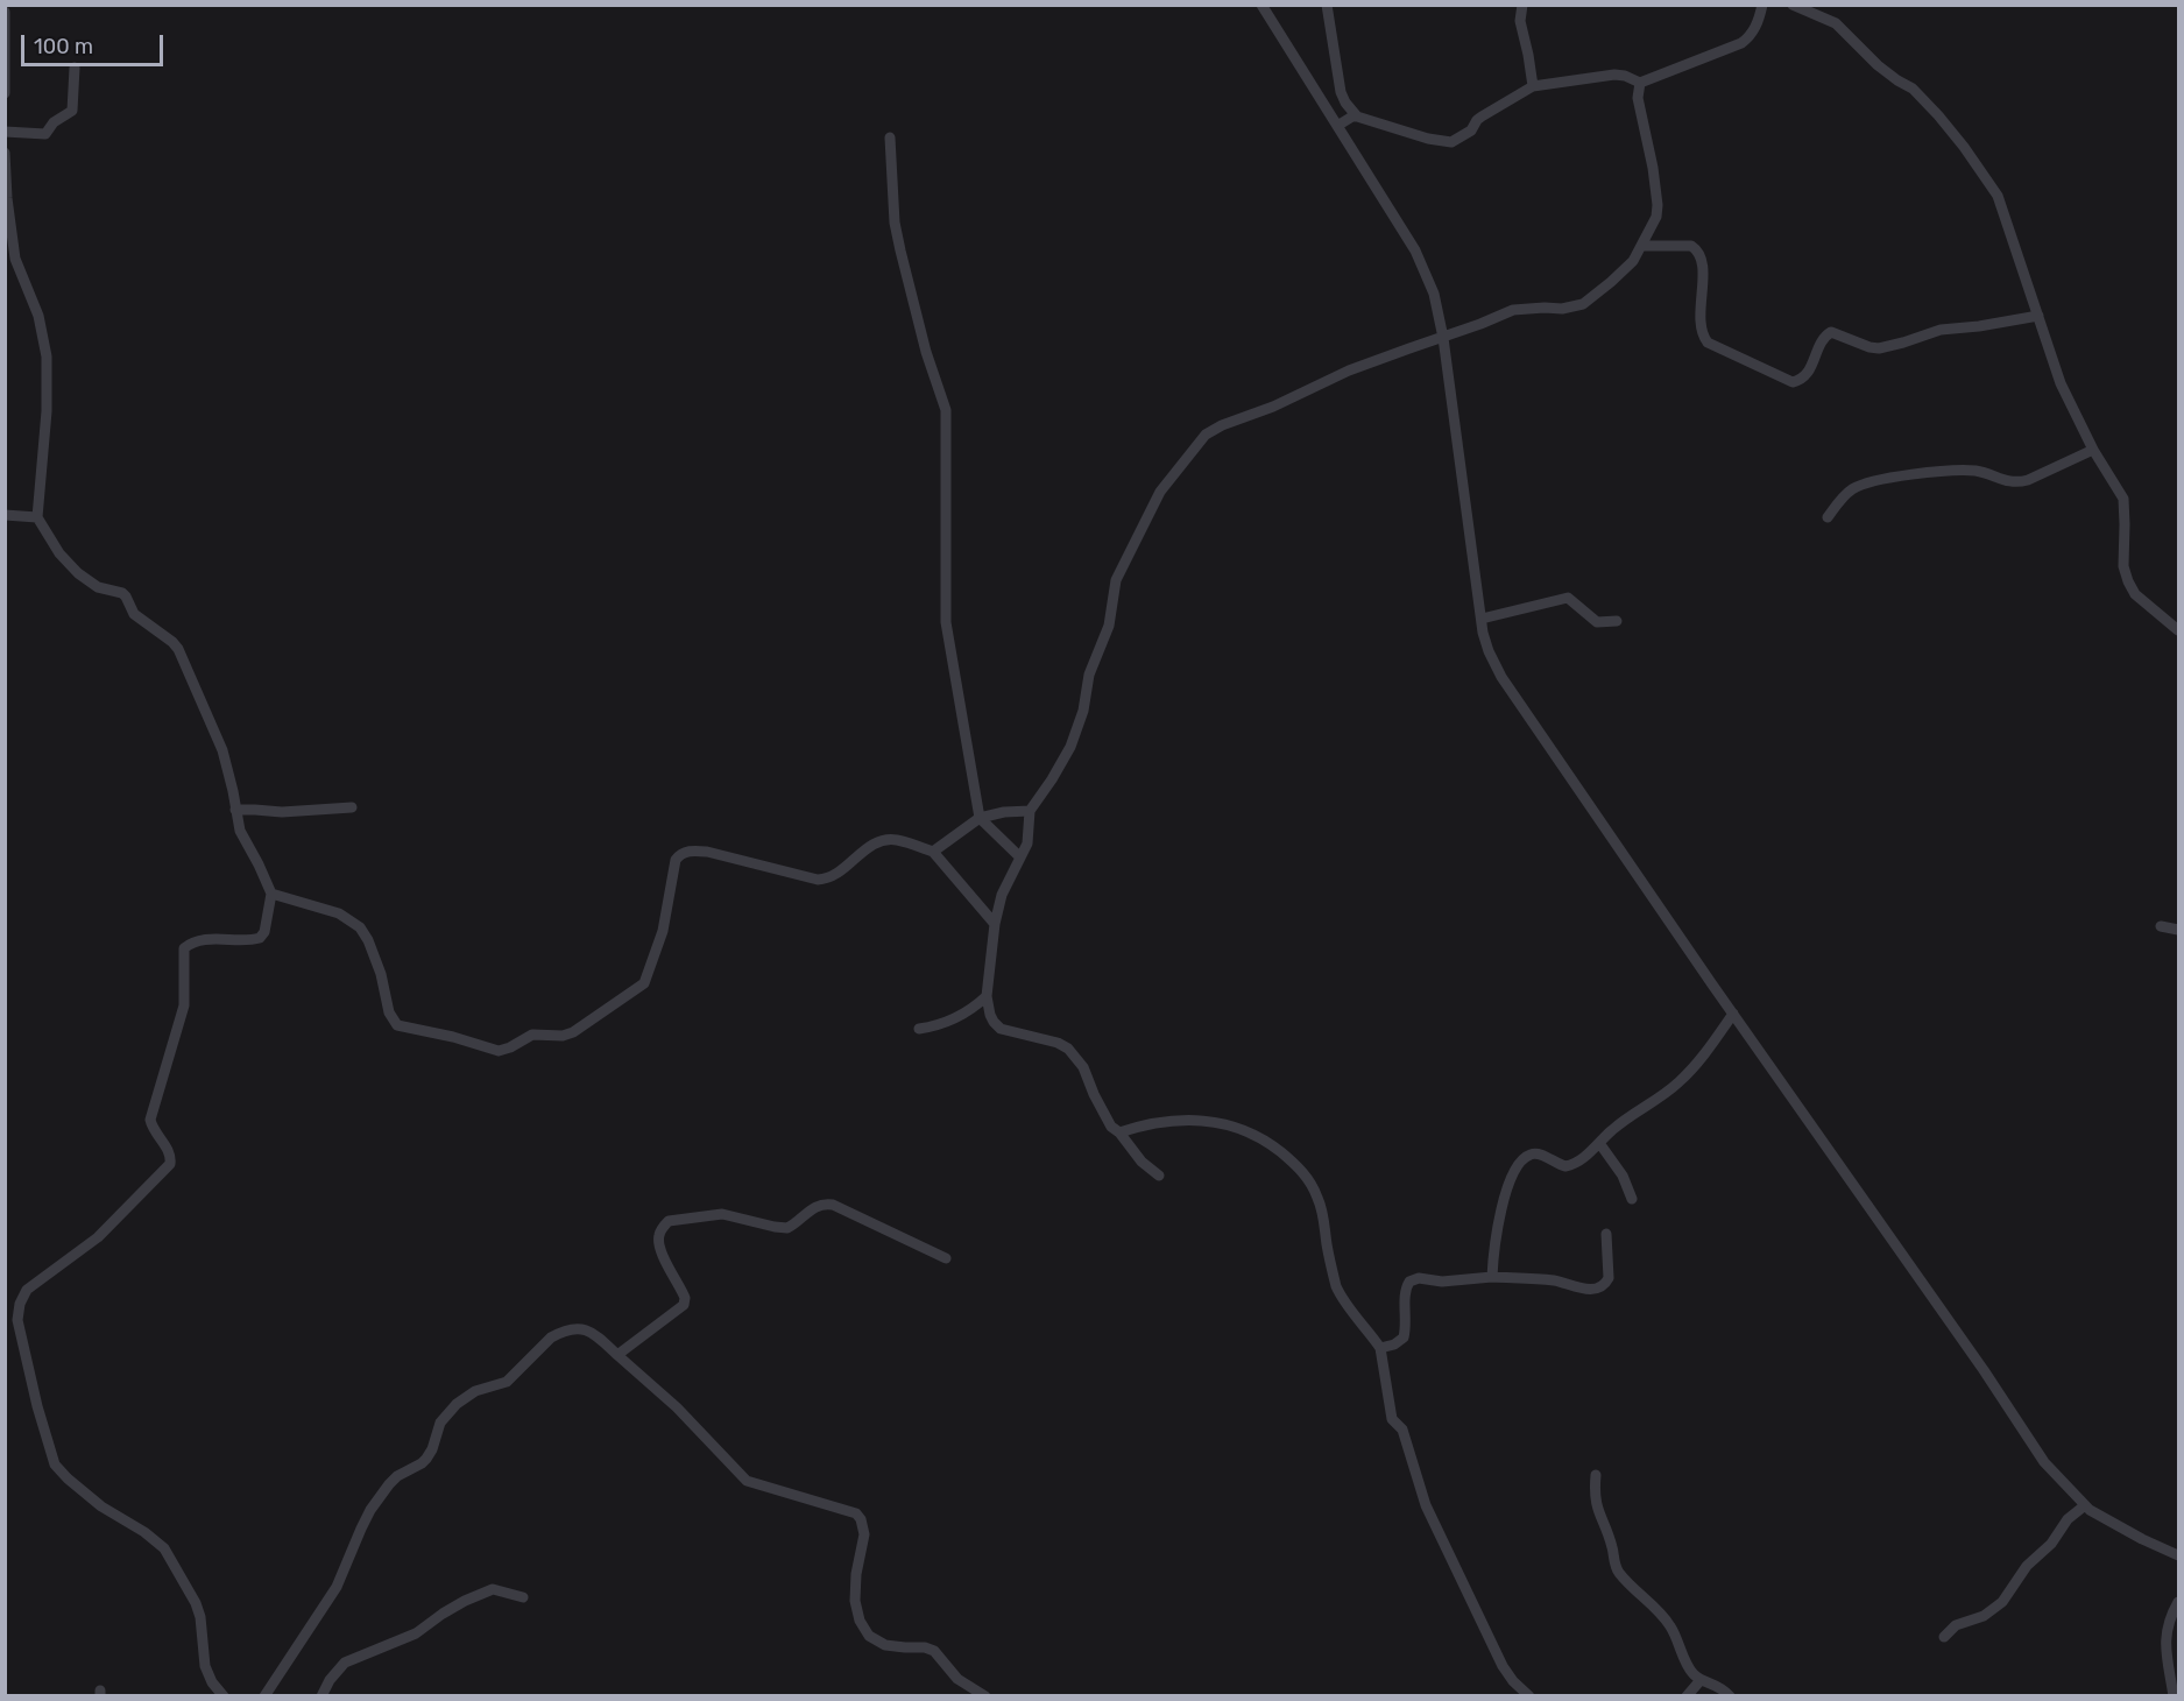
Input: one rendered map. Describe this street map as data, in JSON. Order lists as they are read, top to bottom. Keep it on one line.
{"scale_bar":"100 m"}
